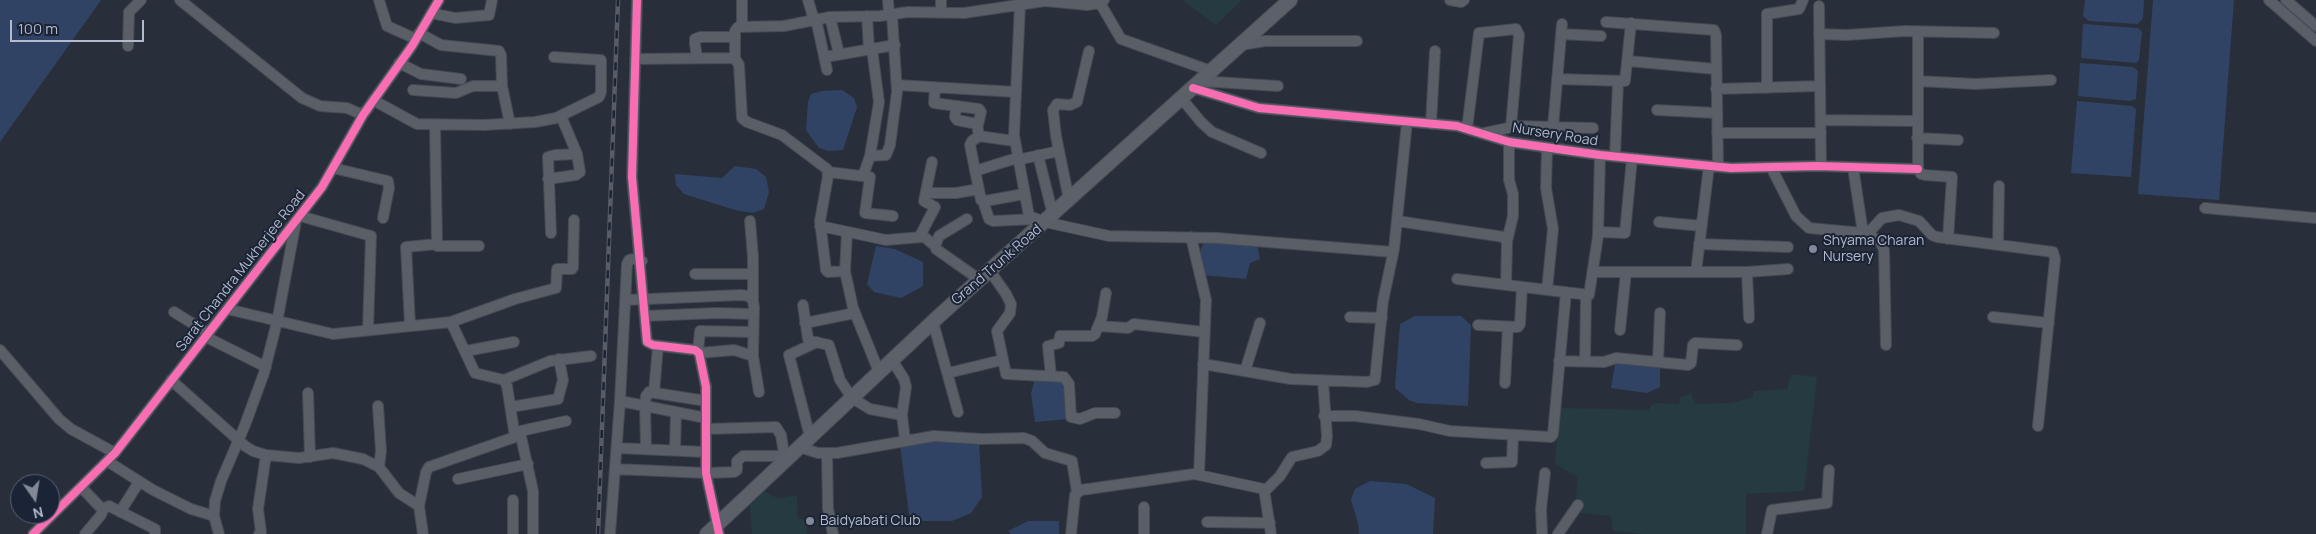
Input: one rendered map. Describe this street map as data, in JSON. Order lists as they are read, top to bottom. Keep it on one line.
{"streets":{"main road":["Grand Trunk Road"],"street":["Nursery Road","Sarat Chandra Mukherjee Road"]},"crossings":[["Nursery Road","Grand Trunk Road"]],"places":["Shyama Charan Nursery","Baidyabati Club"],"scale_bar":"100 m","north":"bottom"}
